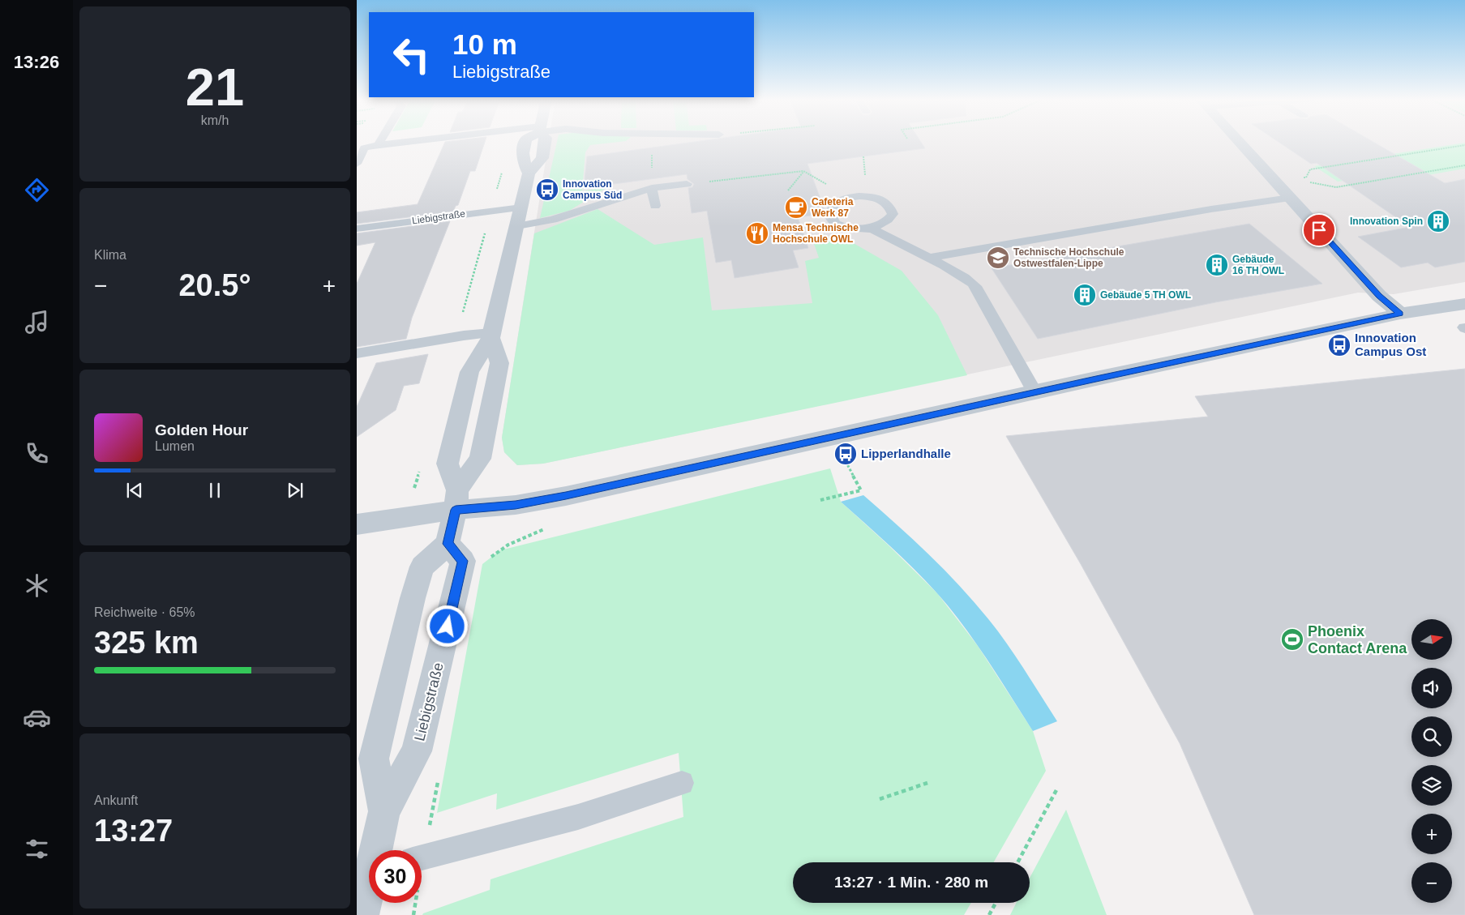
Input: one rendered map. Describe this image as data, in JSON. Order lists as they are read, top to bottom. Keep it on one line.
{"streets":{"street":["Liebigstraße"]},"places":{"bus stop":["Innovation Campus Süd","Innovation Campus Ost","Lipperlandhalle"],"cafe":["Cafeteria Werk 87"],"building":["Innovation Spin","Gebäude 16 TH OWL","Gebäude 5 TH OWL"],"restaurant":["Mensa Technische Hochschule OWL"],"school or university":["Technische Hochschule Ostwestfalen-Lippe"],"sports":["Phoenix Contact Arena"]},"north":"right","page":{"tabs":"13:26","tile":[["21","km/h"],"Klima",["Reichweite · 65%","325 km"],["Ankunft","13:27"]],"turn":["10 m","Liebigstraße"],"heat":["−","20.5°","+"],"song":["Golden Hour","Lumen"],"map_buttons":["+","−"],"limit":"30","trip":"13:27 · 1 Min. · 280 m"}}
